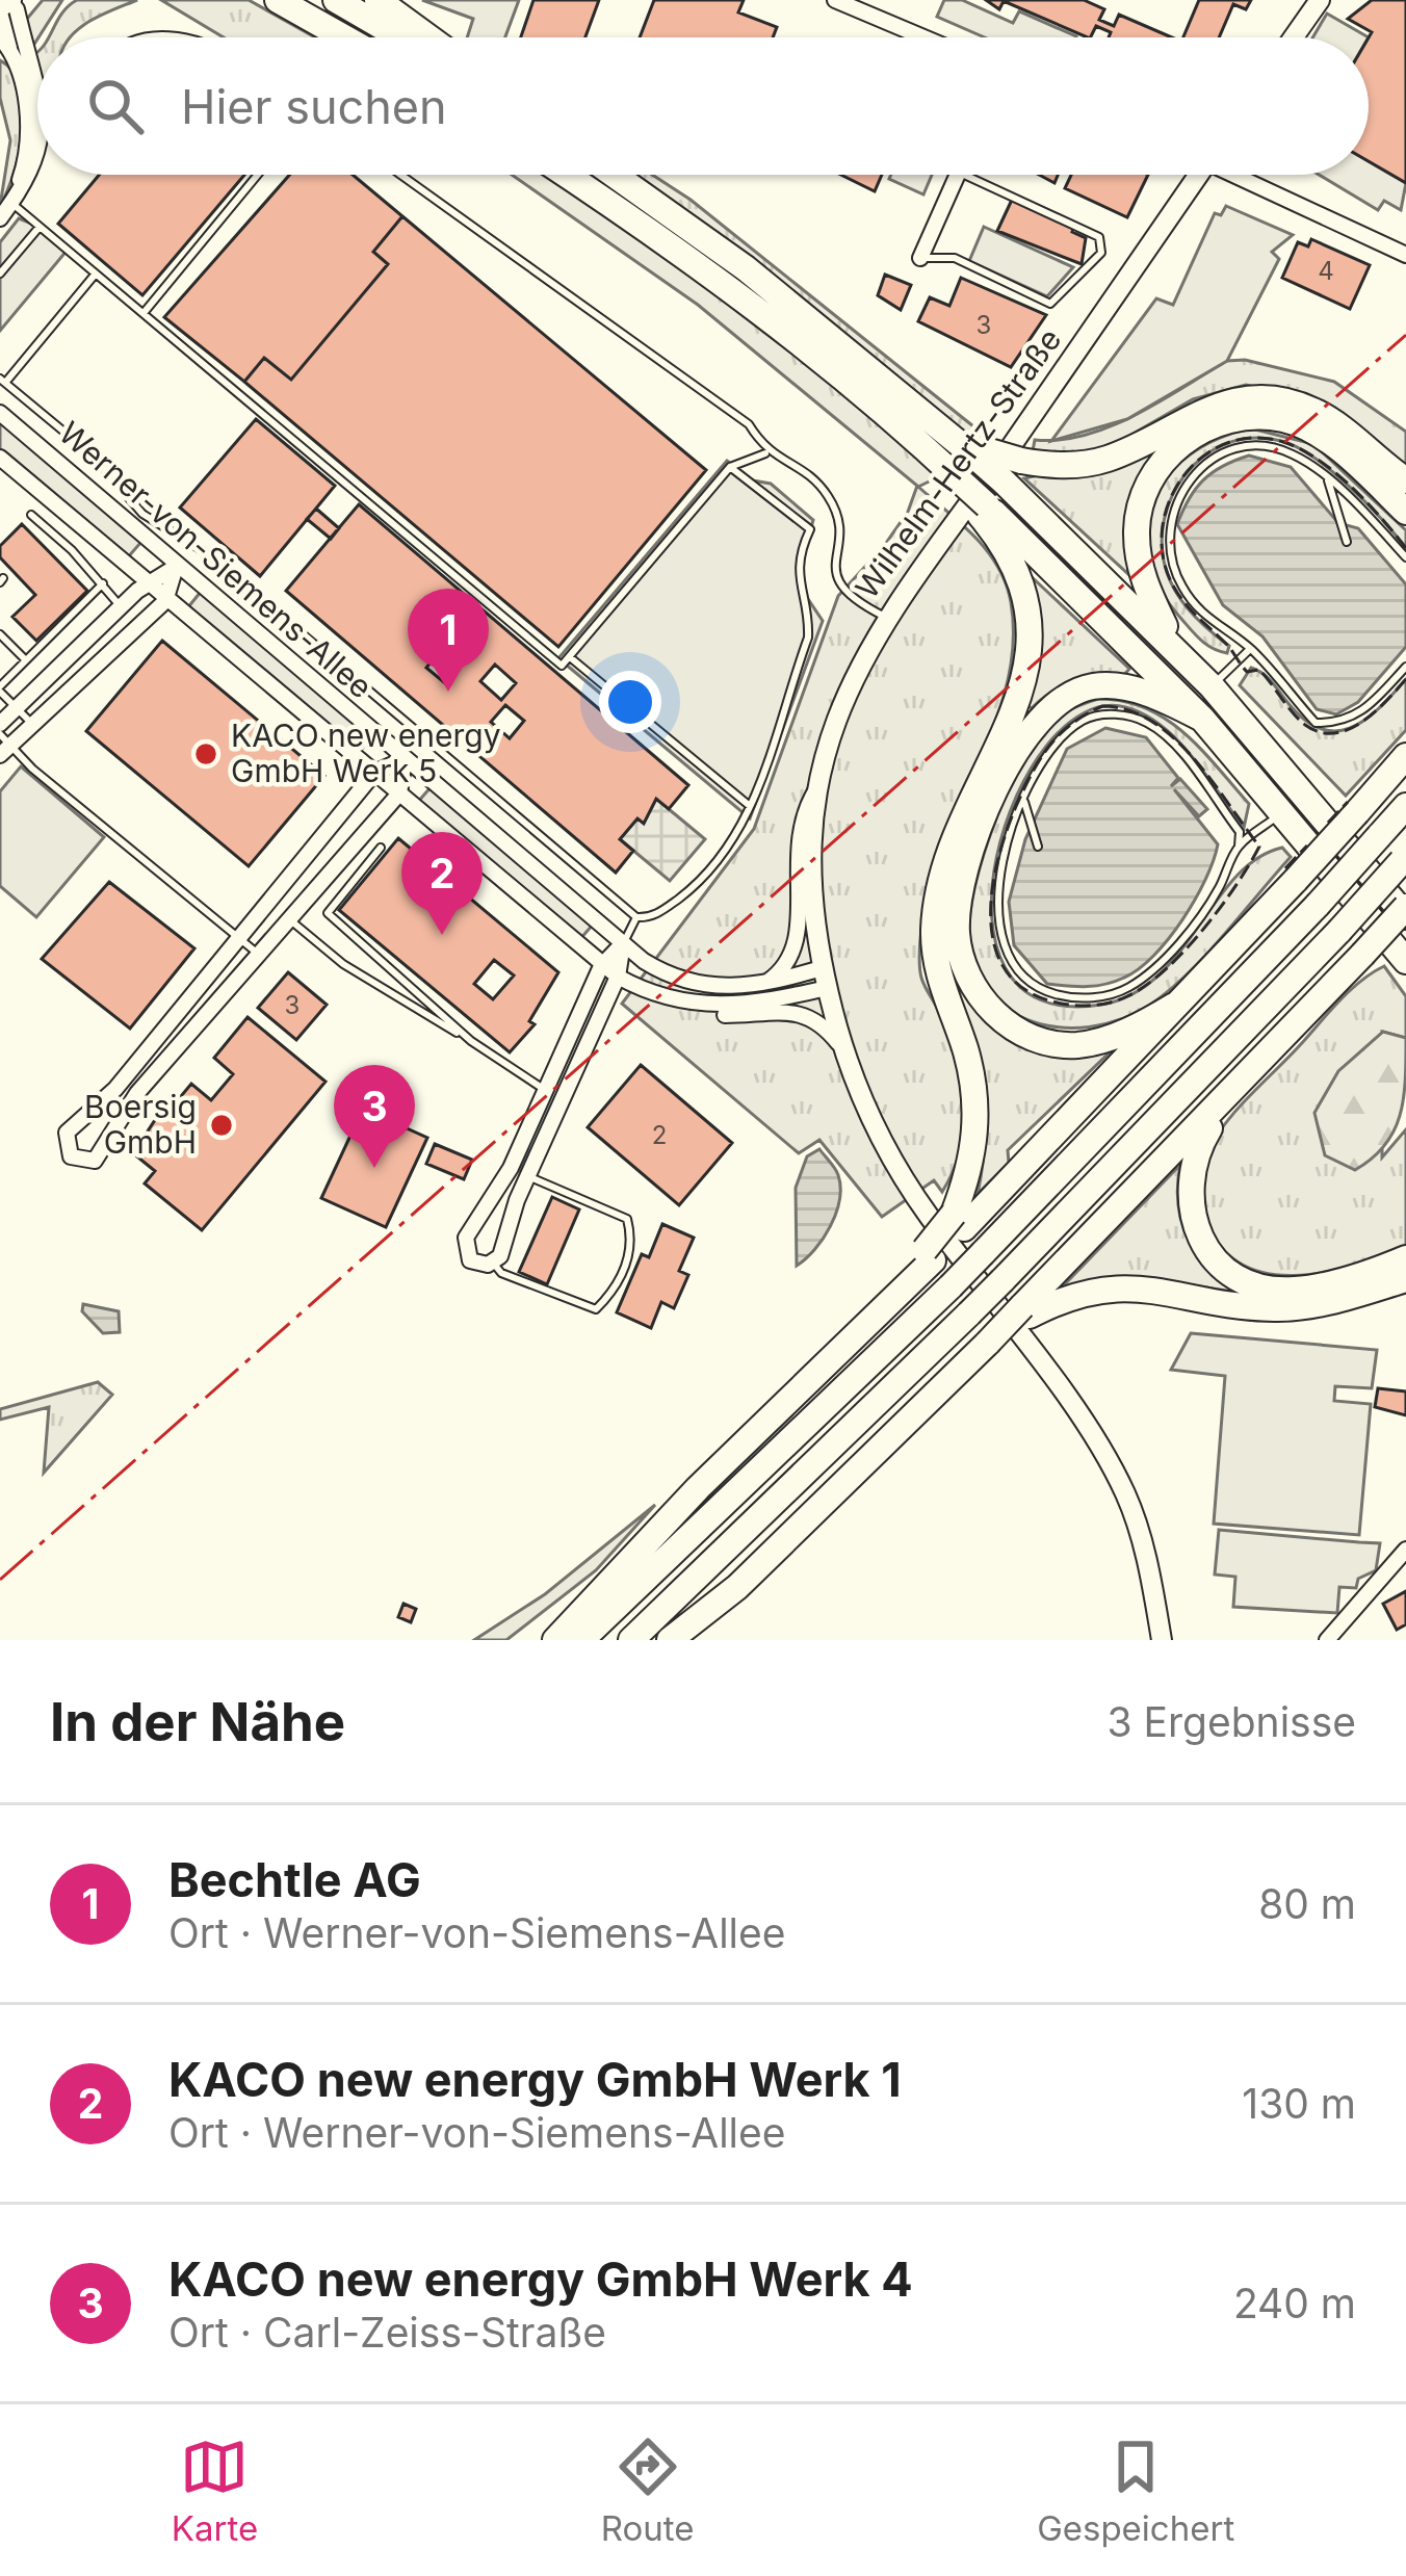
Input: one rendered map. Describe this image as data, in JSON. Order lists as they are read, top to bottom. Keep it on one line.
{"streets":{"main road":["Wilhelm-Hertz-Straße"],"street":["Werner-von-Siemens-Allee"]},"crossings":[["Wilhelm-Hertz-Straße","Werner-von-Siemens-Allee"]],"places":["KACO new energy GmbH Werk 5","Boersig GmbH"],"house_numbers":["4","3","3","2"],"page":{"search":"Hier suchen","pins":["1","2","3"],"heading":["In der Nähe","3 Ergebnisse"],"list":[{"mark":"1","name":"Bechtle AG","note":"Ort · Werner-von-Siemens-Allee","value":"80 m"},{"mark":"2","name":"KACO new energy GmbH Werk 1","note":"Ort · Werner-von-Siemens-Allee","value":"130 m"},{"mark":"3","name":"KACO new energy GmbH Werk 4","note":"Ort · Carl-Zeiss-Straße","value":"240 m"}],"nav":["Karte","Route","Gespeichert"]}}
